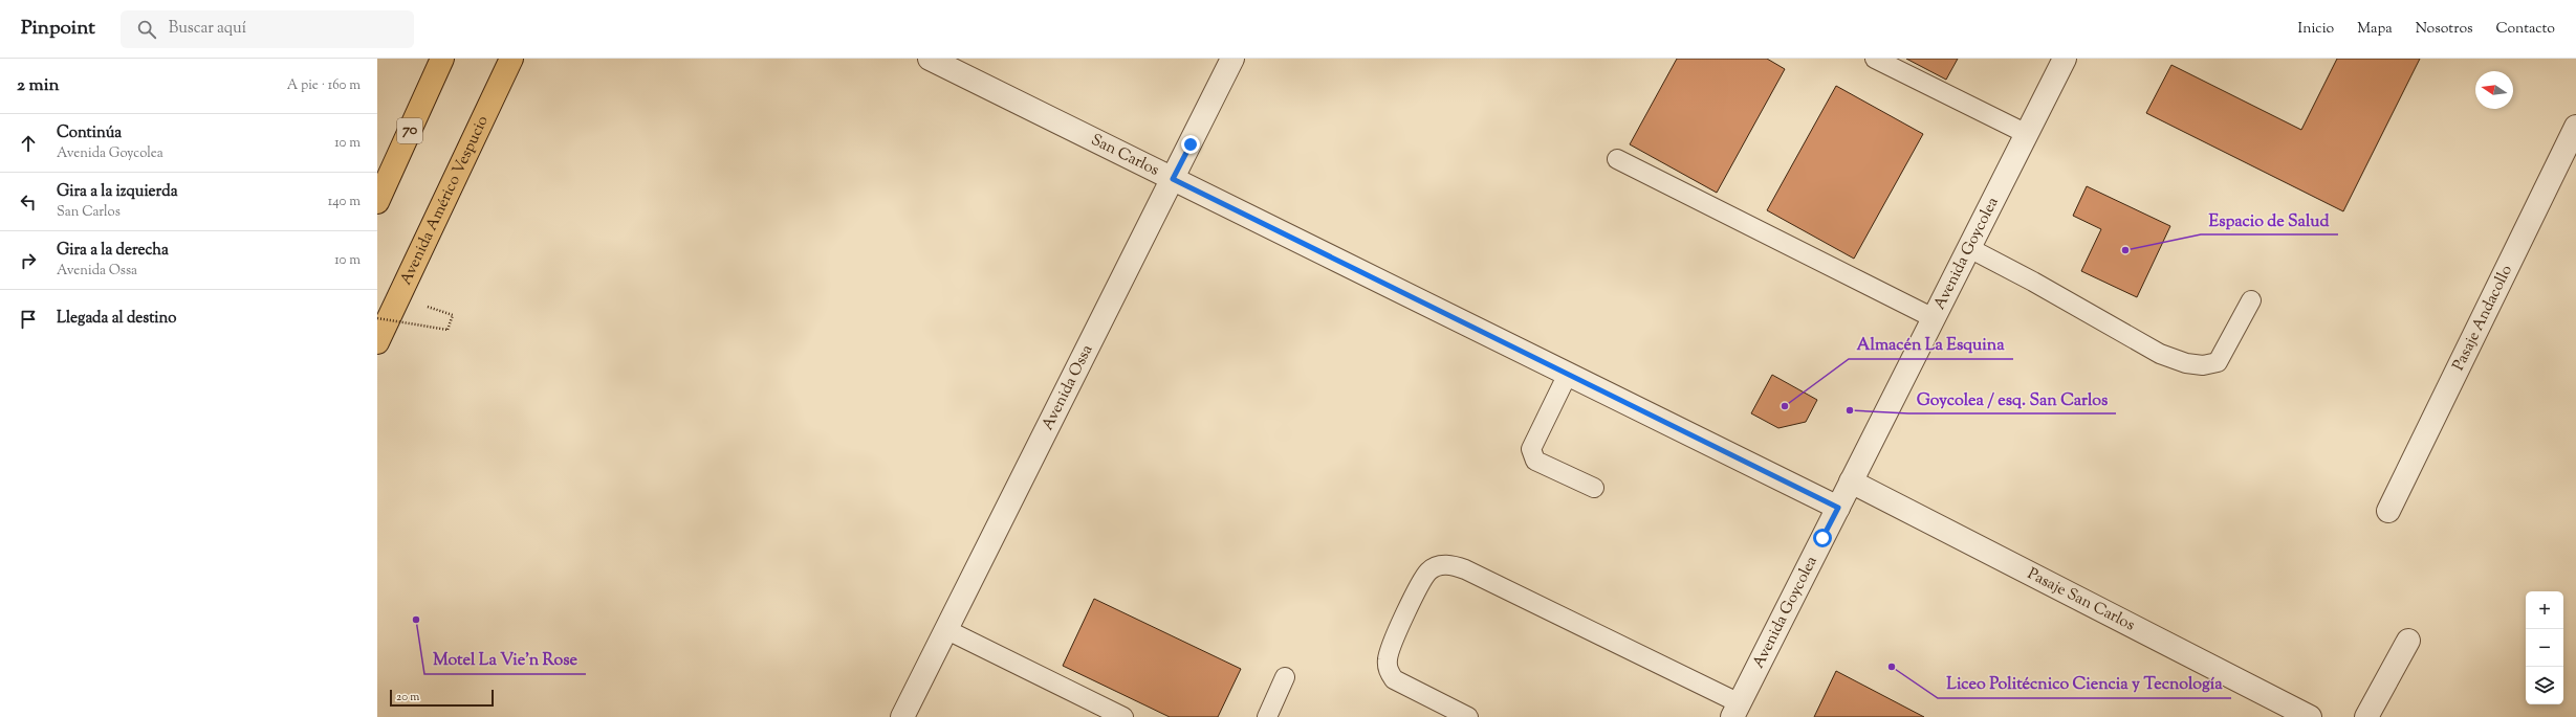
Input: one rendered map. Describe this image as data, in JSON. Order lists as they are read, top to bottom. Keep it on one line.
{"streets":{"main road":["70","Avenida Américo Vespucio"],"street":["San Carlos","Avenida Goycolea","Pasaje Andacollo","Avenida Ossa","Pasaje San Carlos"]},"crossings":[["San Carlos","Avenida Goycolea"],["San Carlos","Avenida Ossa"],["Avenida Goycolea","Pasaje San Carlos"]],"places":["Espacio de Salud","Almacén La Esquina","Goycolea / esq. San Carlos","Motel La Vie’n Rose","Liceo Politécnico Ciencia y Tecnología"],"scale_bar":"20 m","north":"left","page":{"header":"Pinpoint","search":"Buscar aquí","nav":["Inicio","Mapa","Nosotros","Contacto"],"heading":["2 min","A pie · 160 m"],"list":[["Continúa","Avenida Goycolea","10 m"],["Gira a la izquierda","San Carlos","140 m"],["Gira a la derecha","Avenida Ossa","10 m"],"Llegada al destino"],"map_buttons":["+","−"],"scale":"20 m"}}
